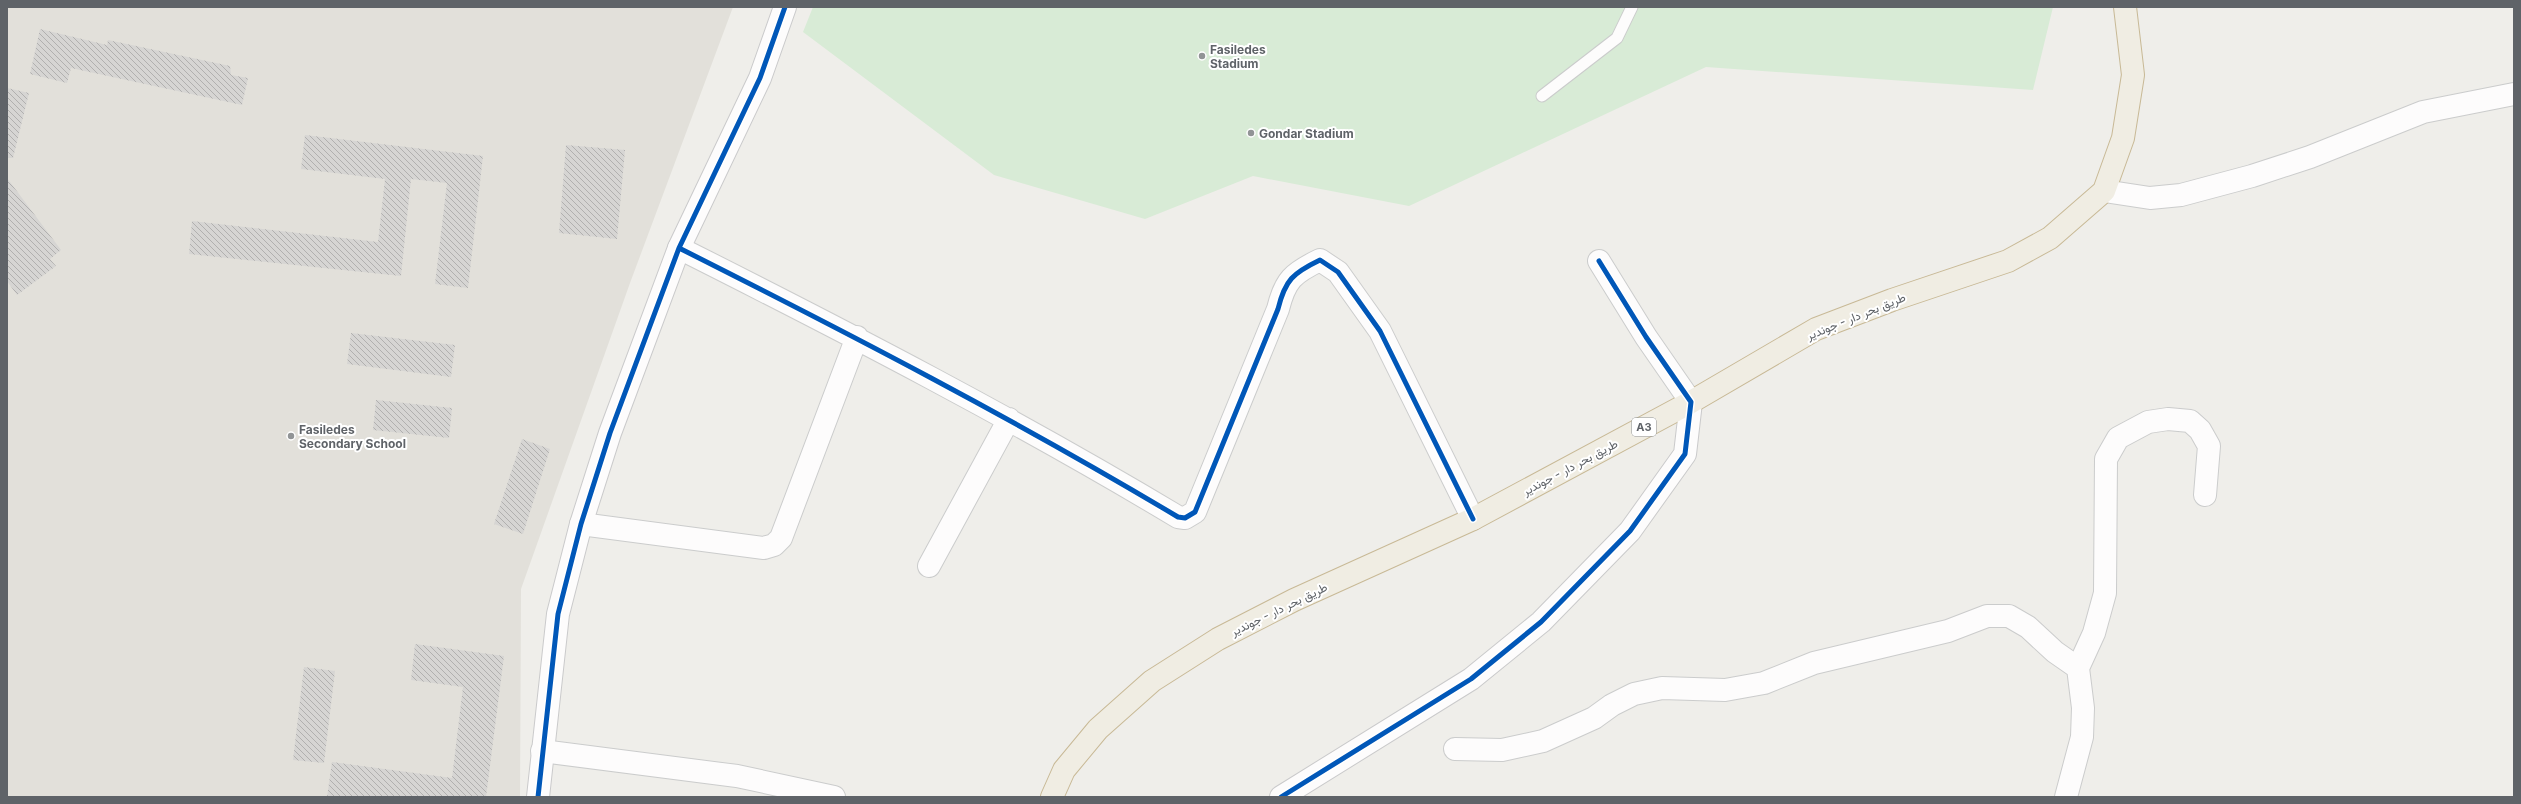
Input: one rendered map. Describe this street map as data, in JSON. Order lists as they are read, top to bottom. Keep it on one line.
{"streets":{"highway":["طريق بحر دار - جوندير","A3"]},"places":["Fasiledes Stadium","Gondar Stadium","Fasiledes Secondary School"]}
